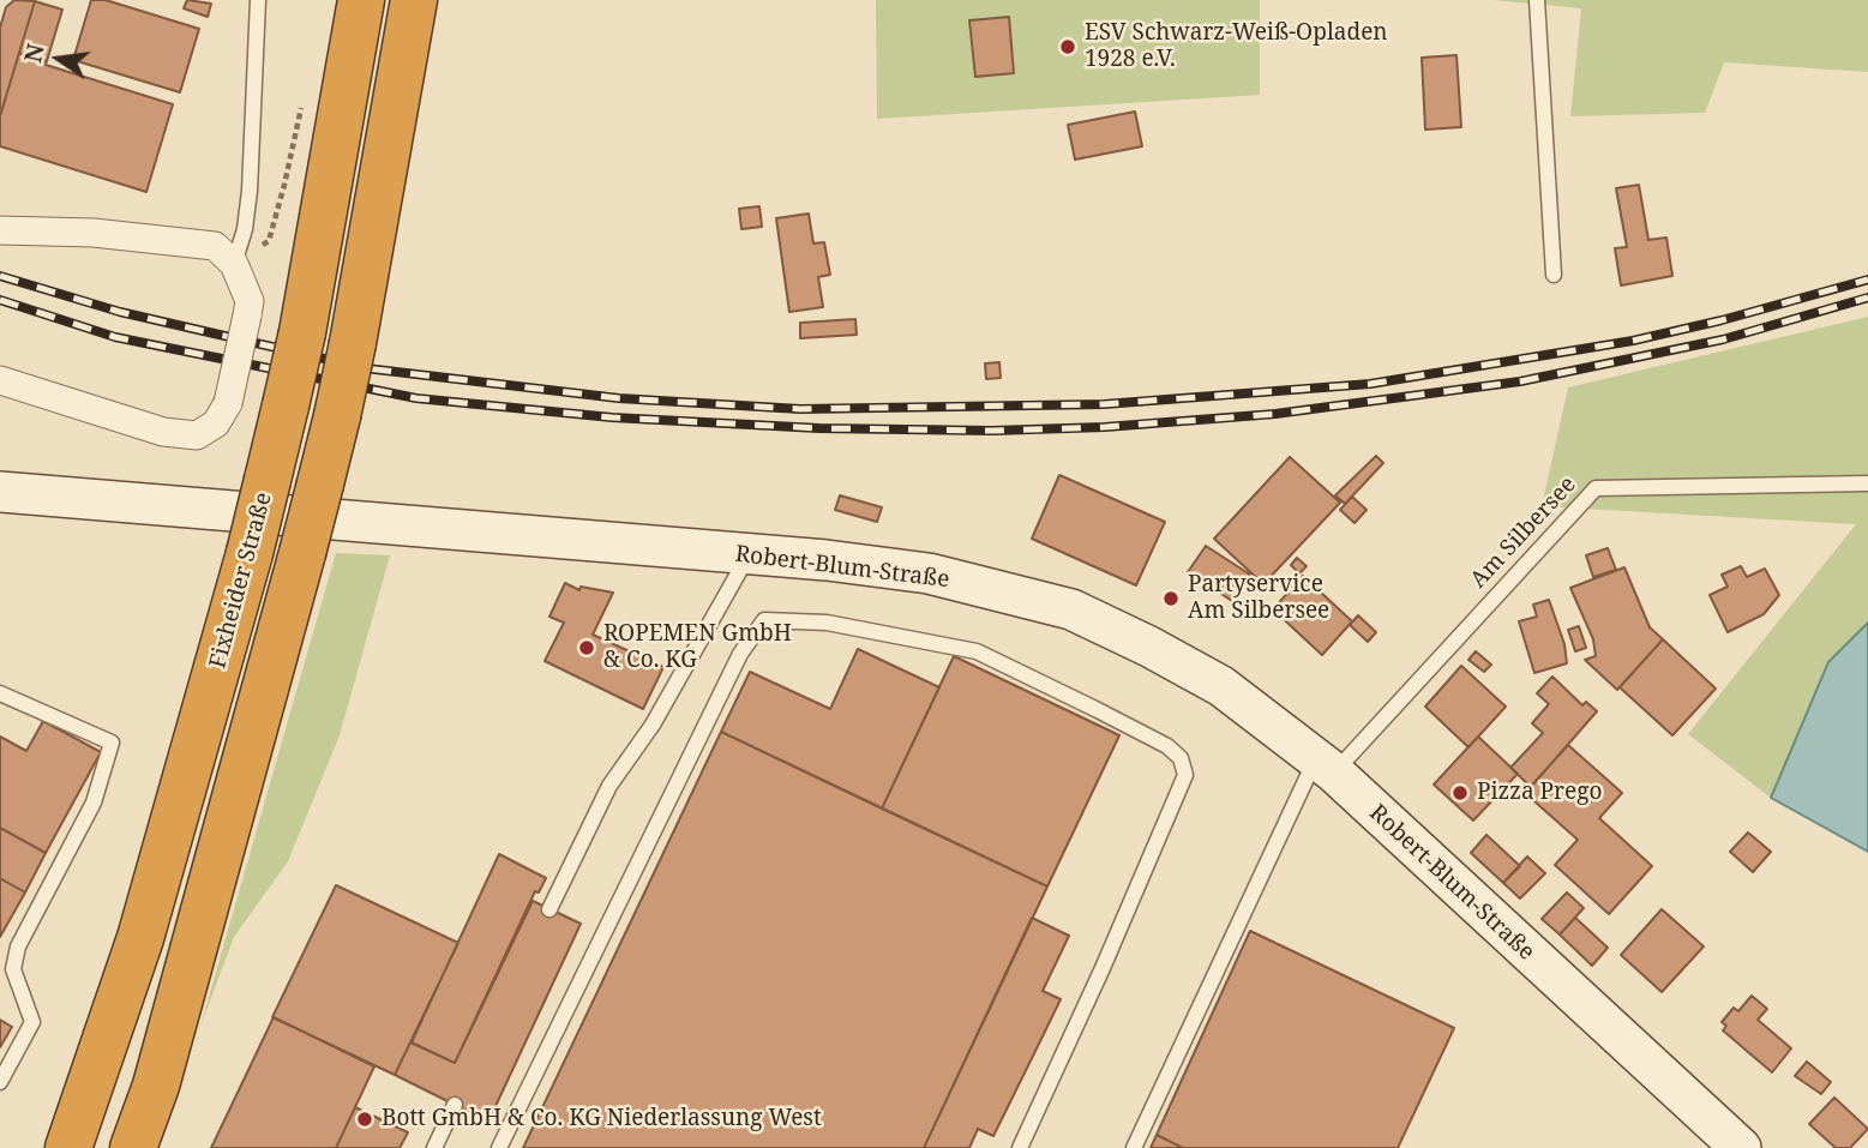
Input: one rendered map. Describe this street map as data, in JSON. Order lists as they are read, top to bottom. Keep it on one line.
{"streets":{"highway":["Fixheider Straße"],"main road":["Robert-Blum-Straße"],"lane":["Am Silbersee"]},"crossings":[["Am Silbersee","Robert-Blum-Straße"]],"places":["ESV Schwarz-Weiß-Opladen 1928 e.V.","Partyservice Am Silbersee","ROPEMEN GmbH & Co. KG","Pizza Prego","Bott GmbH & Co. KG Niederlassung West"],"north":"left"}
